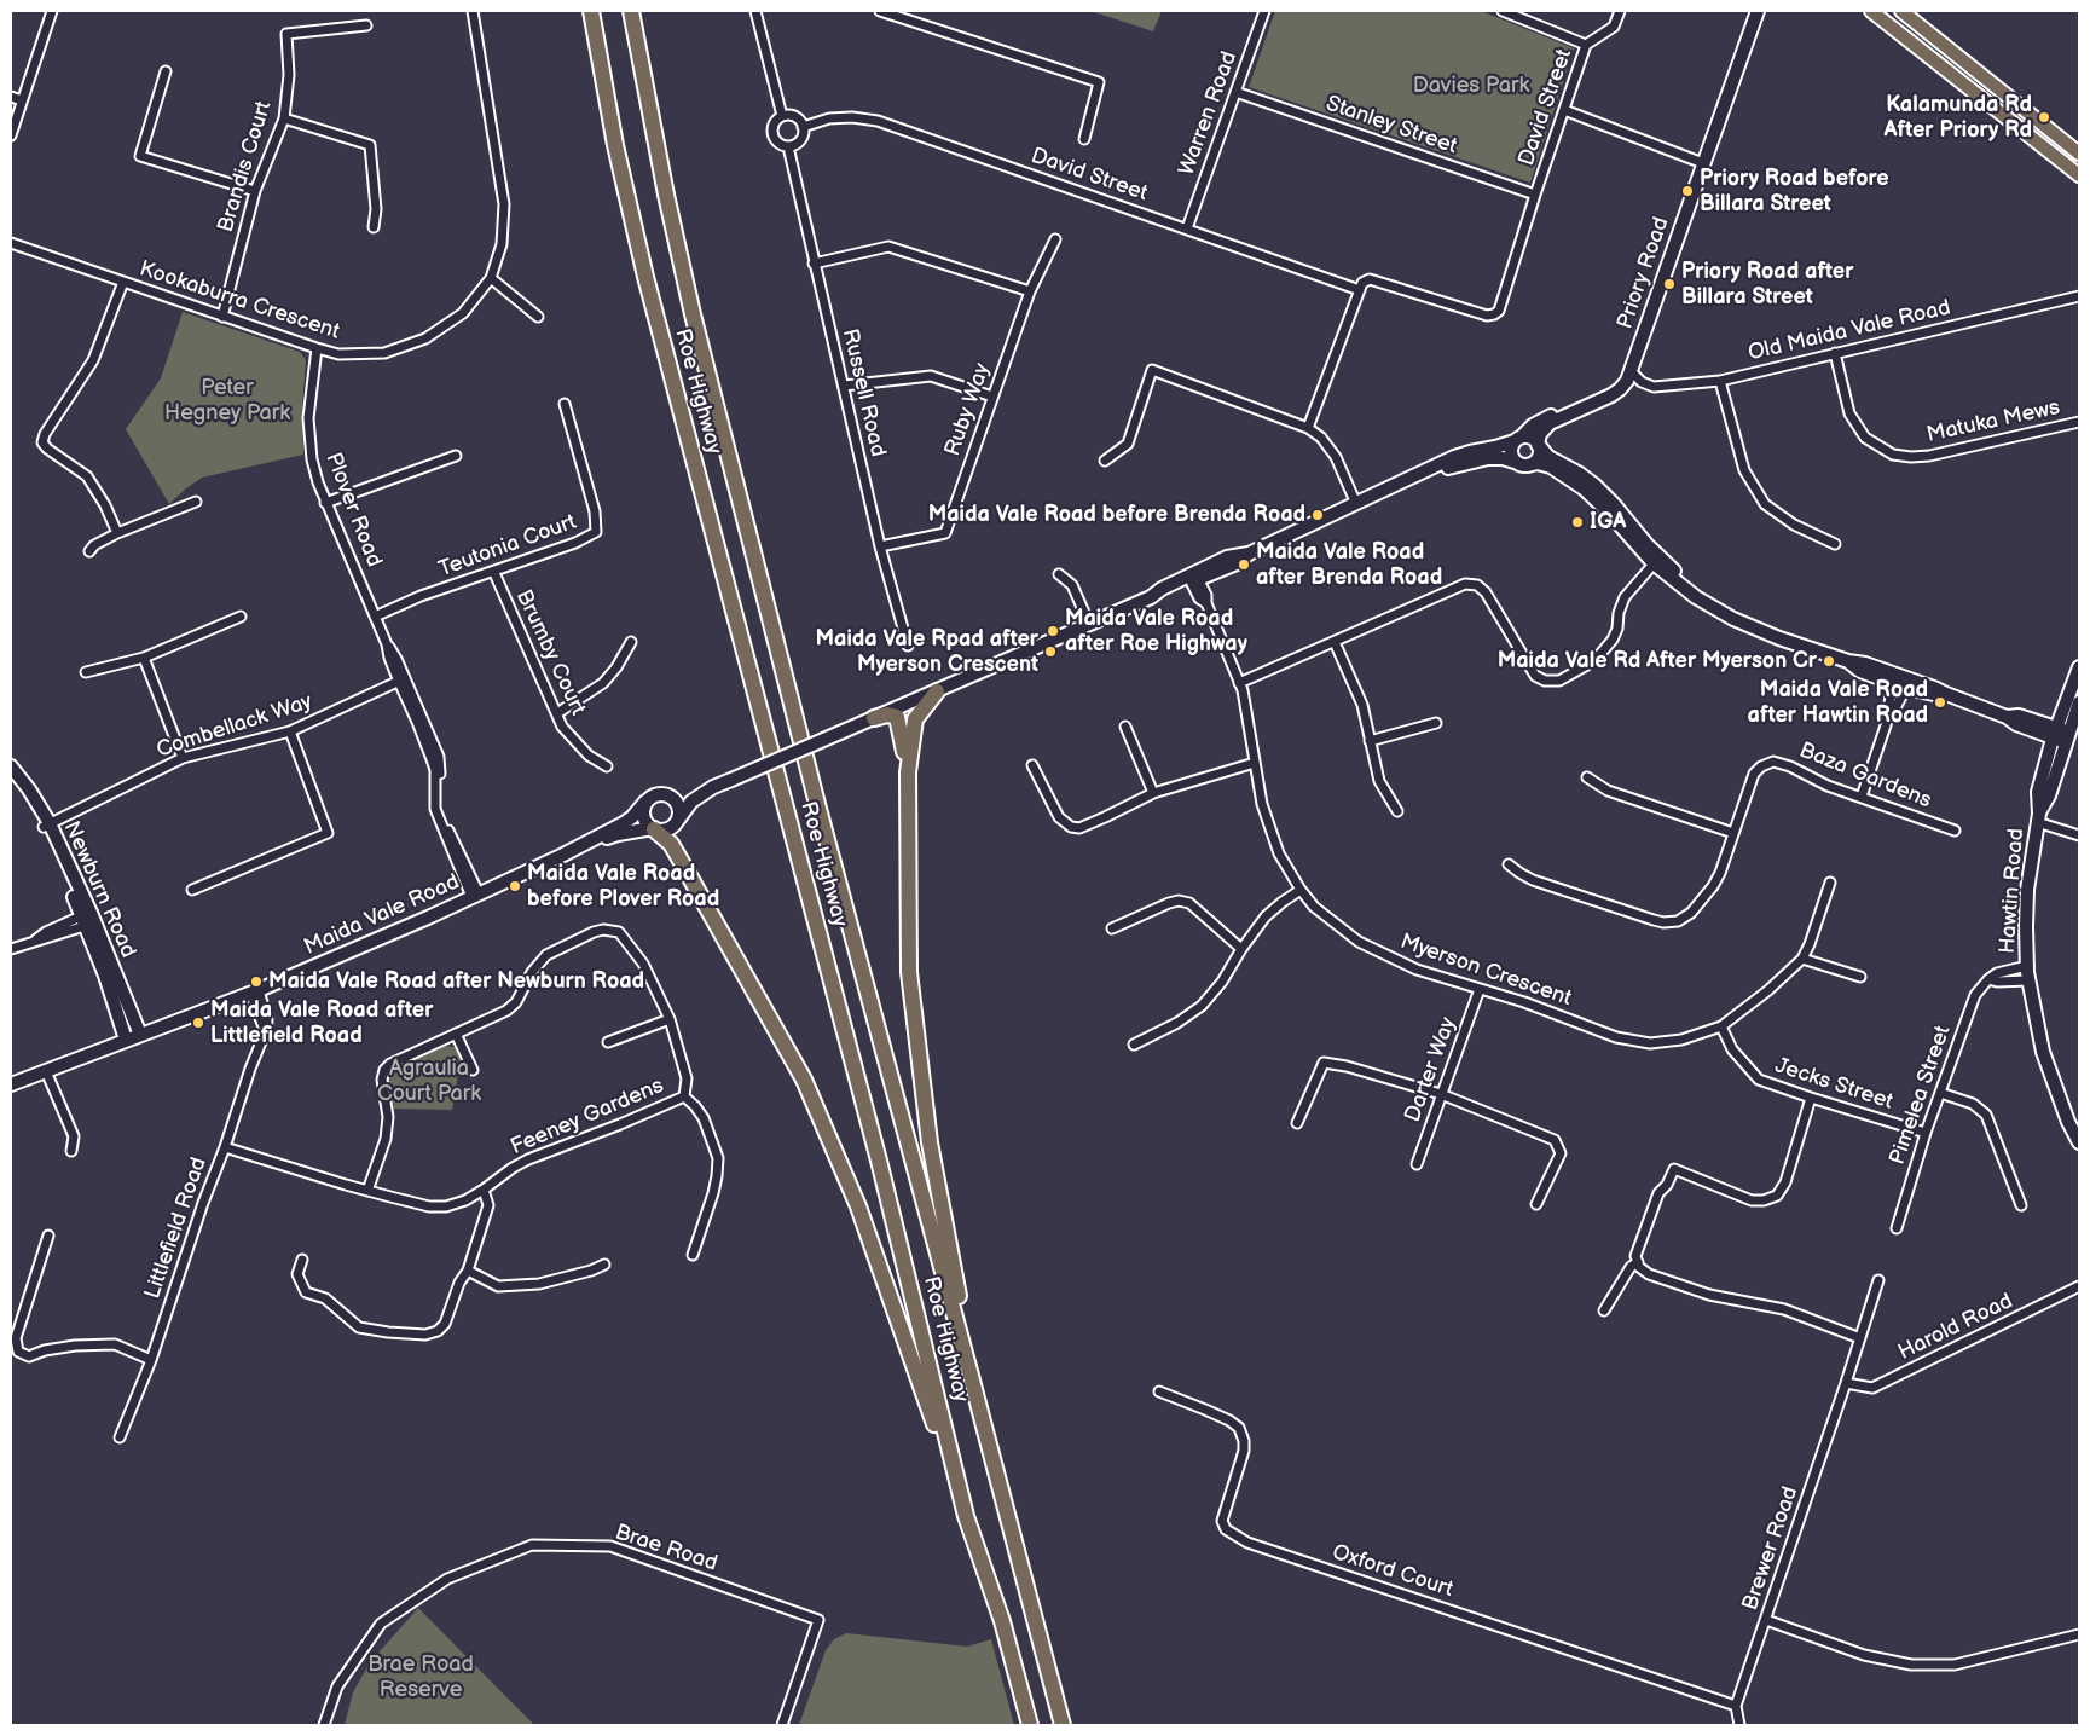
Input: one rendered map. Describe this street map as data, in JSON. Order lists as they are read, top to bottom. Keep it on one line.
{"streets":{"highway":["Roe Highway"],"main road":["Priory Road","Newburn Road","Hawtin Road","Maida Vale Road"],"street":["David Street","Warren Road","Stanley Street","Brandis Court","Kookaburra Crescent","Old Maida Vale Road","Russell Road","Ruby Way","Matuka Mews","Plover Road","Teutonia Court","Brumby Court","Combellack Way","Baza Gardens","Myerson Crescent","Darter Way","Jecks Street","Pimelea Street","Feeney Gardens","Littlefield Road","Harold Road","Brae Road","Brewer Road","Oxford Court"]},"crossings":[["David Street","Warren Road"],["David Street","Stanley Street"],["David Street","Russell Road"],["Warren Road","Stanley Street"],["Brandis Court","Kookaburra Crescent"],["Priory Road","Old Maida Vale Road"],["Kookaburra Crescent","Plover Road"],["Old Maida Vale Road","Matuka Mews"],["Russell Road","Ruby Way"],["Plover Road","Teutonia Court"],["Plover Road","Combellack Way"],["Plover Road","Maida Vale Road"],["Teutonia Court","Brumby Court"],["Combellack Way","Newburn Road"],["Newburn Road","Maida Vale Road"],["Maida Vale Road","Littlefield Road"],["Myerson Crescent","Darter Way"],["Myerson Crescent","Jecks Street"],["Jecks Street","Pimelea Street"],["Feeney Gardens","Littlefield Road"],["Harold Road","Brewer Road"],["Brewer Road","Oxford Court"]],"parks":["Davies Park","Peter Hegney Park","Agraulia Court Park","Brae Road Reserve"],"places":["Kalamunda Rd After Priory Rd","Priory Road before Billara Street","Priory Road after Billara Street","Maida Vale Road before Brenda Road","IGA","Maida Vale Road after Brenda Road","Maida Vale Road after Roe Highway","Maida Vale Rpad after Myerson Crescent","Maida Vale Rd After Myerson Cr","Maida Vale Road after Hawtin Road","Maida Vale Road before Plover Road","Maida Vale Road after Newburn Road","Maida Vale Road after Littlefield Road"]}
